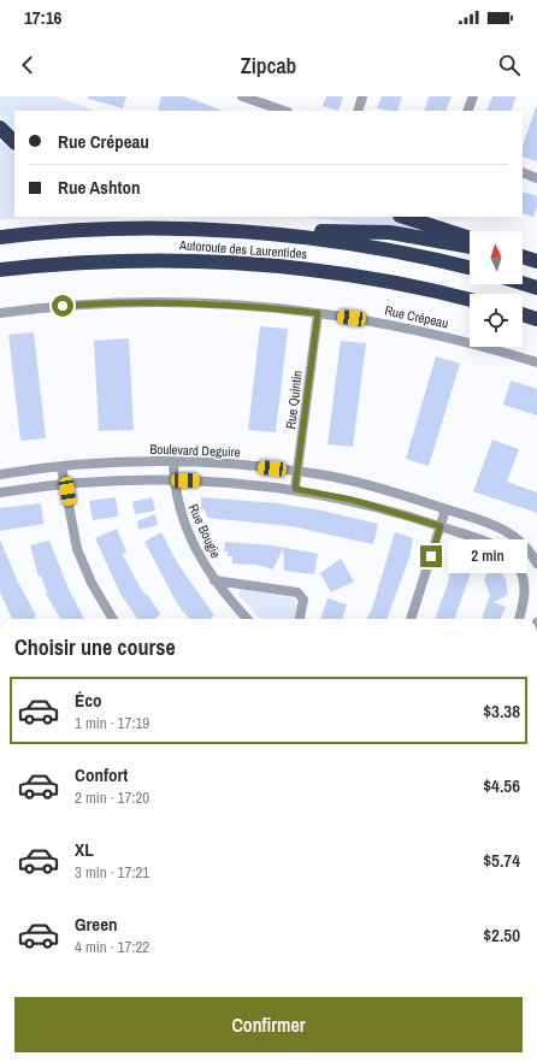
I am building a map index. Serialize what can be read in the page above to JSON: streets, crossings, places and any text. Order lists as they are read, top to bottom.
{
  "streets": {
    "highway": ["Autoroute des Laurentides"],
    "street": [
      "Rue Crépeau",
      "Rue Quintin",
      "Boulevard Deguire",
      "Rue Bougie"
    ]
  },
  "crossings": [
    ["Rue Crépeau", "Rue Quintin"],
    ["Rue Quintin", "Boulevard Deguire"],
    ["Boulevard Deguire", "Rue Bougie"]
  ],
  "north": "top",
  "page": {
    "status": "17:16",
    "header": "Zipcab",
    "banner": ["Rue Crépeau", "Rue Ashton"],
    "bubble": "2 min",
    "heading": "Choisir une course",
    "list": [
      {
        "name": "Éco",
        "note": "1 min · 17:19",
        "value": "$3.38"
      },
      {
        "name": "Confort",
        "note": "2 min · 17:20",
        "value": "$4.56"
      },
      {
        "name": "XL",
        "note": "3 min · 17:21",
        "value": "$5.74"
      },
      {
        "name": "Green",
        "note": "4 min · 17:22",
        "value": "$2.50"
      }
    ],
    "buttons": "Confirmer"
  }
}
